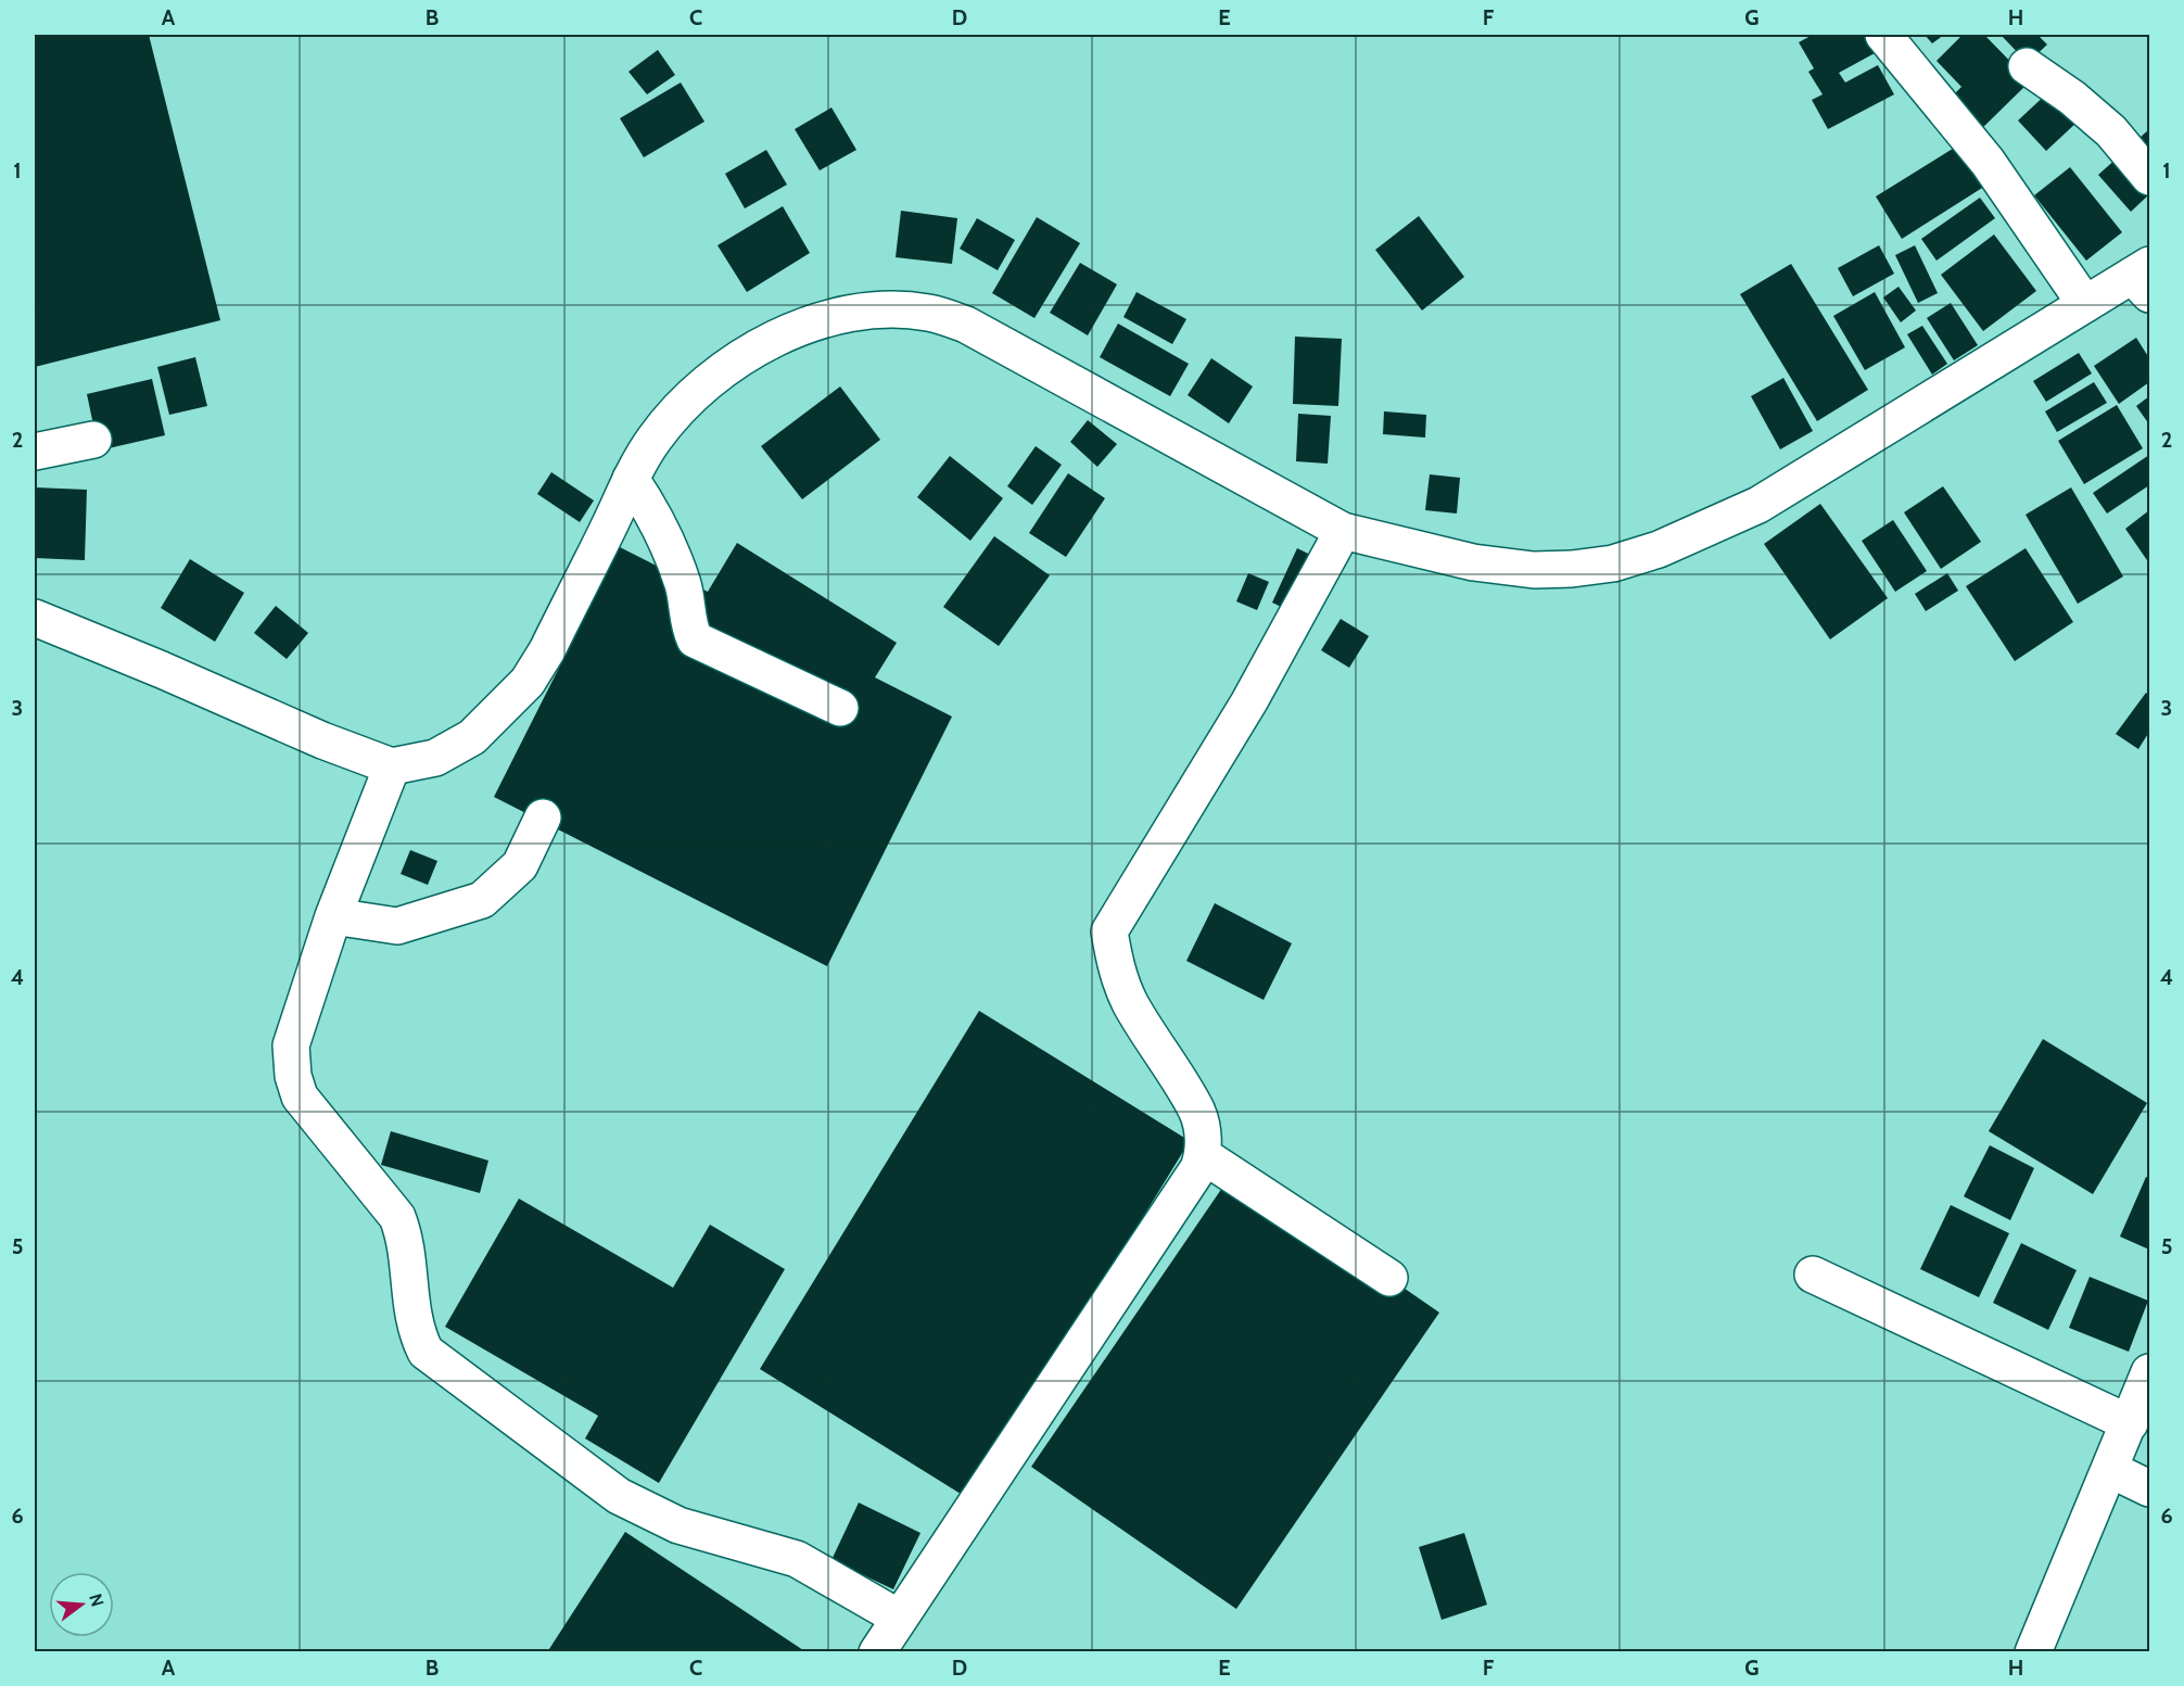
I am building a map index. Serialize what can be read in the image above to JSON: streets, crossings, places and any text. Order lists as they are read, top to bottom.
{
  "north": "right",
  "grid": {
    "columns": [
      "A",
      "B",
      "C",
      "D",
      "E",
      "F",
      "G",
      "H"
    ],
    "rows": [
      "1",
      "2",
      "3",
      "4",
      "5",
      "6"
    ]
  }
}
